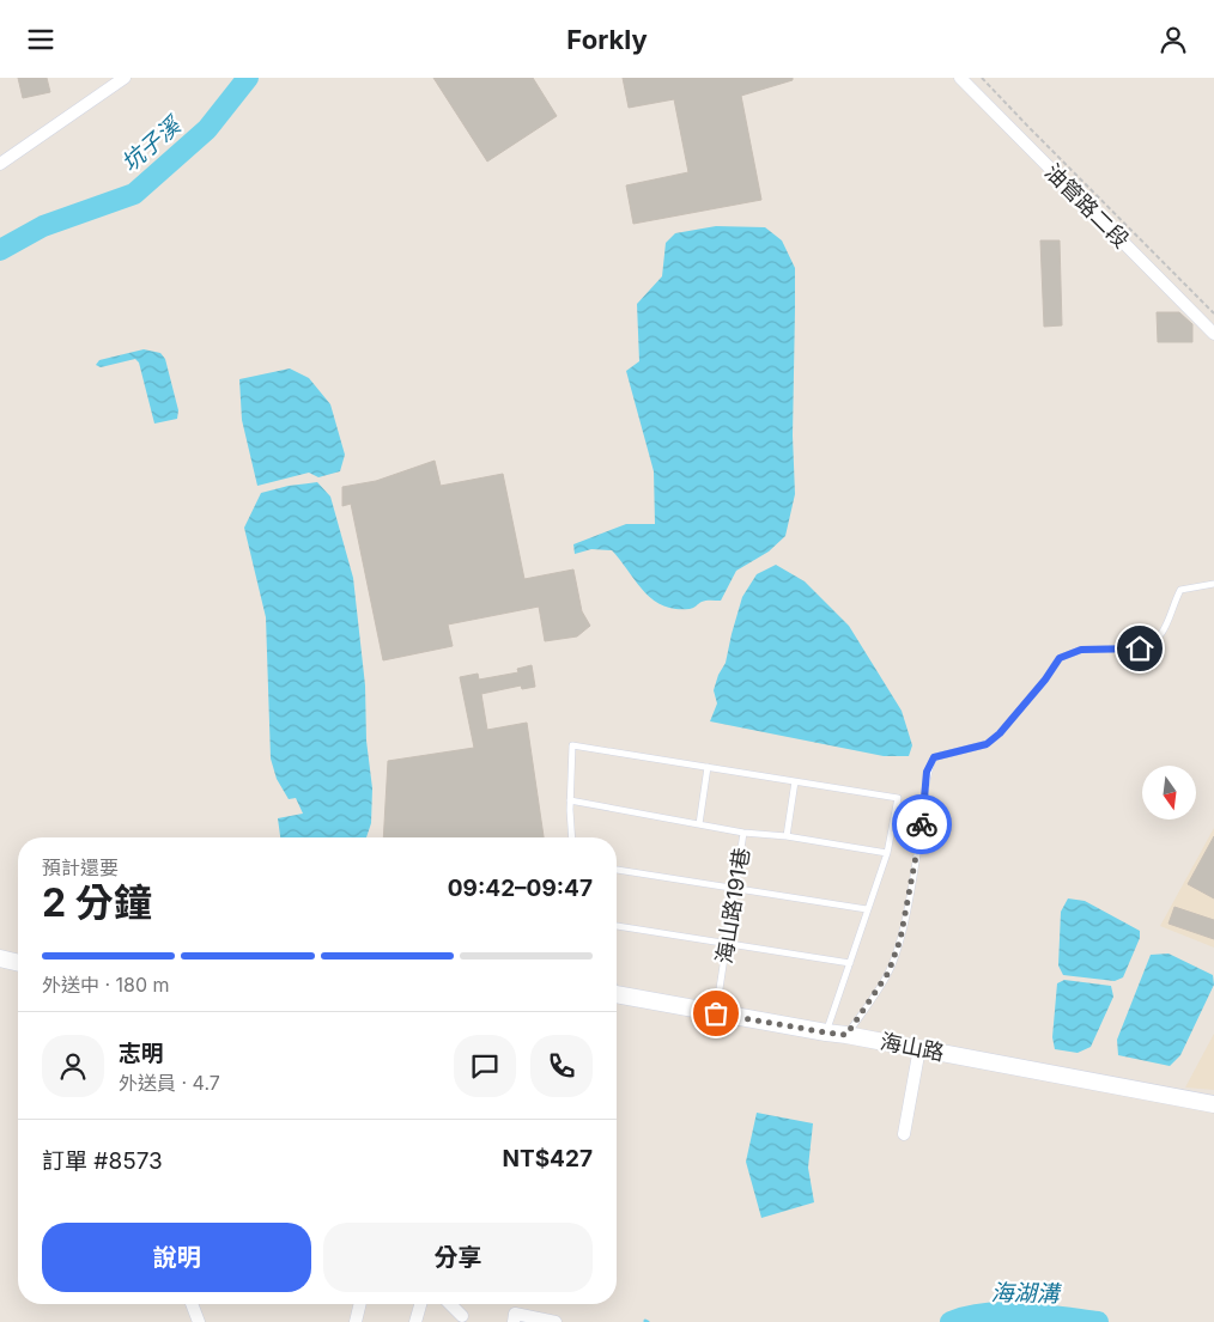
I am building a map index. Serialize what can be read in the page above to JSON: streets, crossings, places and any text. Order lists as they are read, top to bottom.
{
  "streets": {
    "main road": ["海山路"],
    "street": ["油管路二段"],
    "lane": ["海山路191巷"]
  },
  "crossings": [
    ["海山路191巷", "海山路"]
  ],
  "water": ["坑子溪", "海湖溝"],
  "north": "bottom",
  "page": {
    "header": "Forkly",
    "heading": ["2 分鐘", "預計還要", "09:42–09:47"],
    "panel": [
      "志明",
      "外送員 · 4.7",
      "訂單 #8573",
      "NT$427"
    ],
    "bar": "外送中 · 180 m",
    "buttons": ["說明", "分享"]
  }
}
